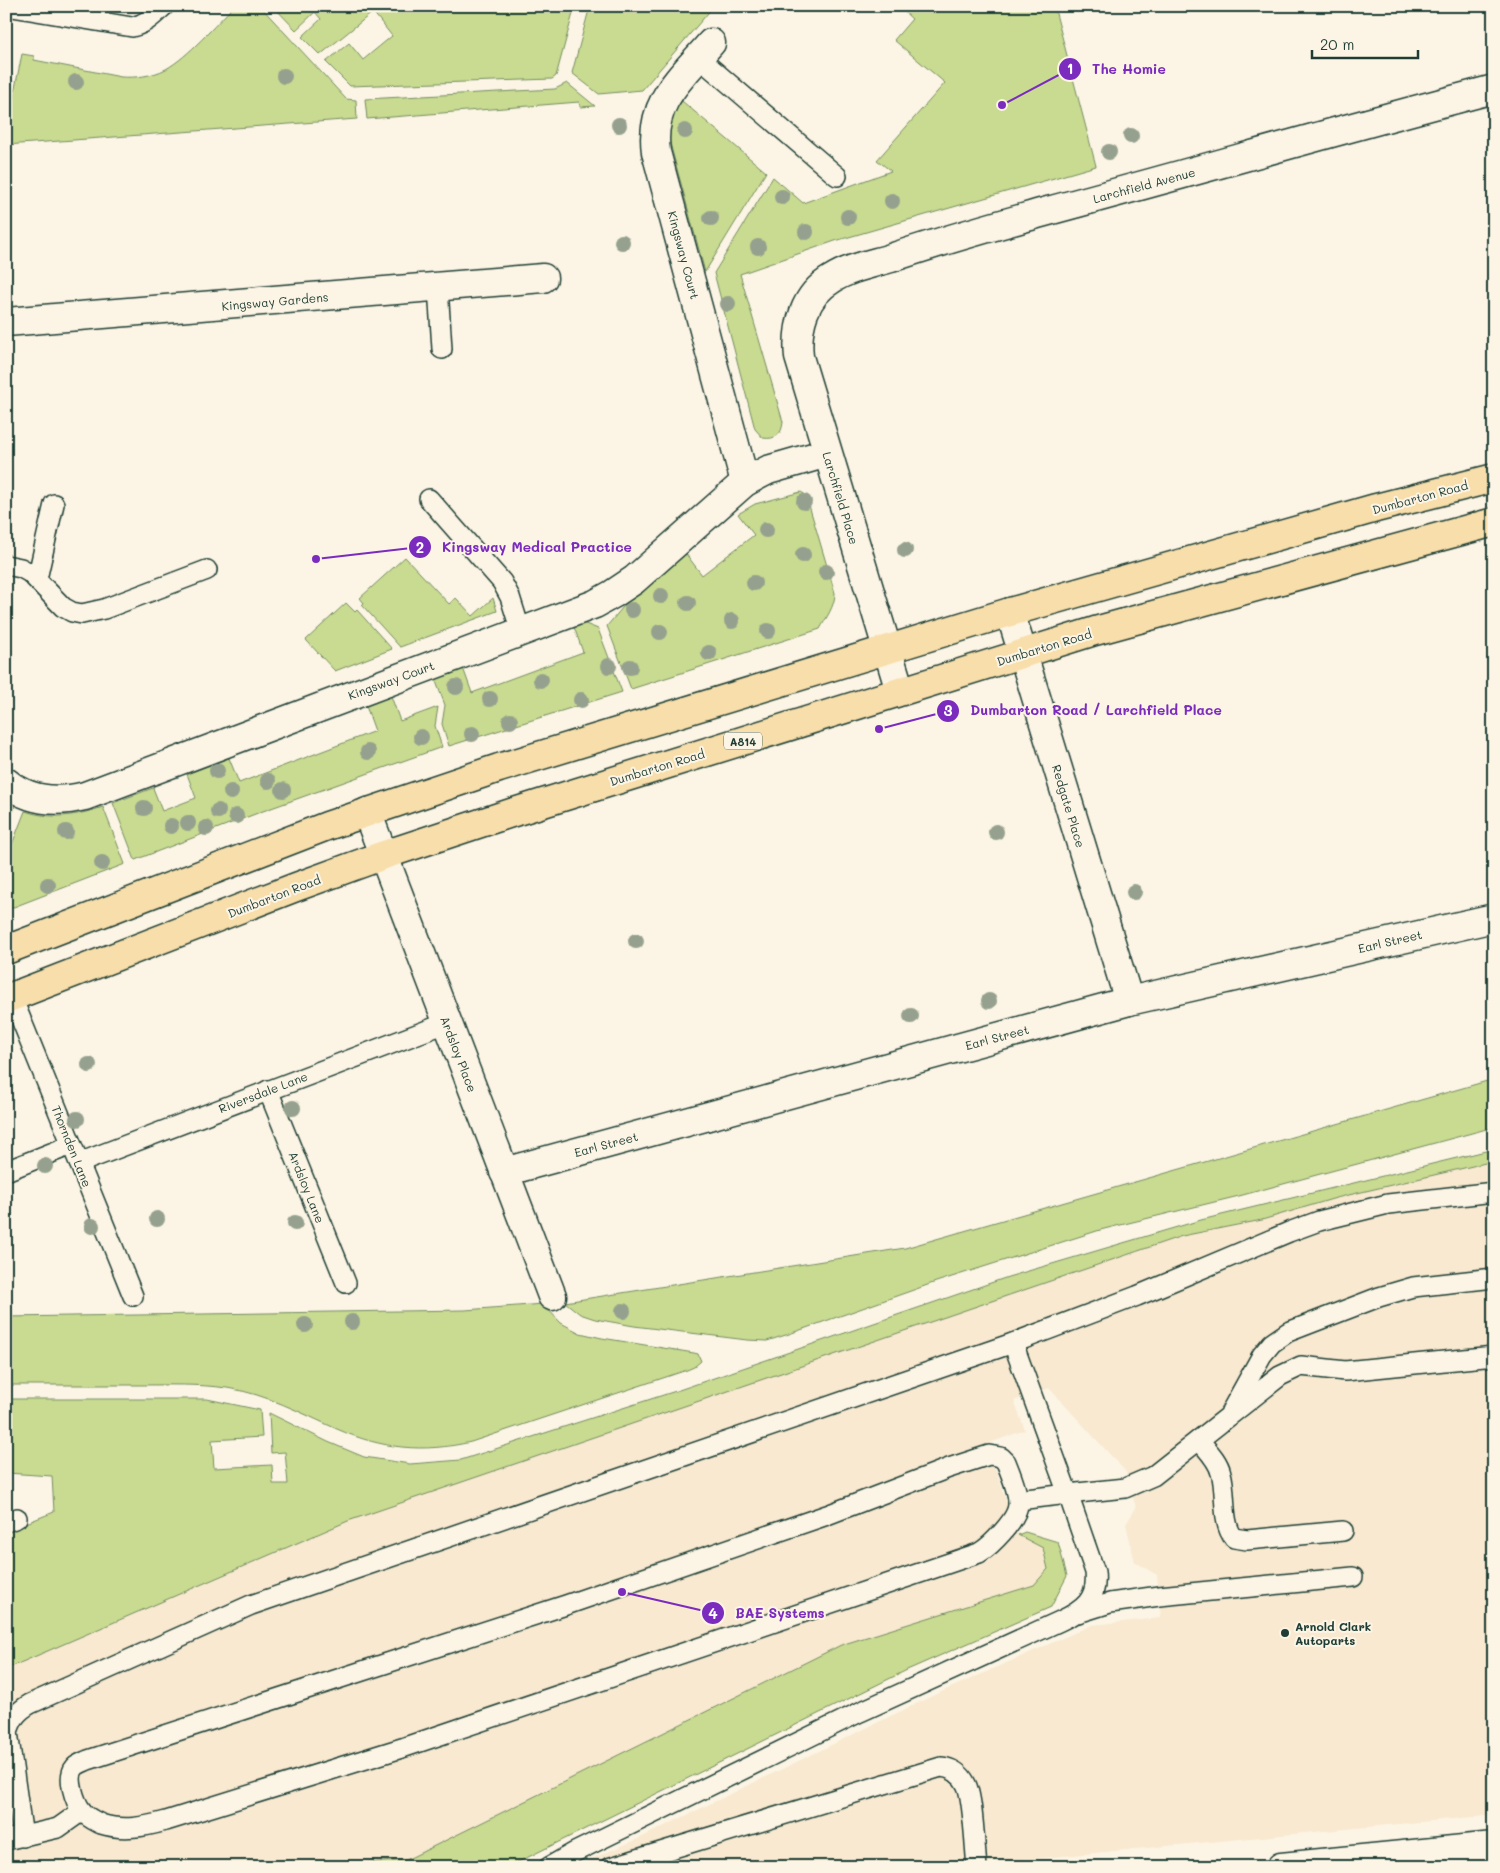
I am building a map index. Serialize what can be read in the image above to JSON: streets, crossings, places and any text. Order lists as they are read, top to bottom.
{
  "streets": {
    "main road": ["Dumbarton Road", "A814"],
    "street": [
      "Larchfield Avenue",
      "Kingsway Court",
      "Kingsway Gardens",
      "Larchfield Place",
      "Redgate Place",
      "Earl Street",
      "Ardsloy Place"
    ],
    "lane": ["Riversdale Lane", "Thornden Lane", "Ardsloy Lane"]
  },
  "crossings": [
    ["Larchfield Avenue", "Larchfield Place"],
    ["Kingsway Court", "Larchfield Place"],
    ["Dumbarton Road", "Larchfield Place"],
    ["Dumbarton Road", "Redgate Place"],
    ["Dumbarton Road", "Ardsloy Place"],
    ["Dumbarton Road", "Thornden Lane"],
    ["Redgate Place", "Earl Street"],
    ["Earl Street", "Ardsloy Place"],
    ["Ardsloy Place", "Riversdale Lane"],
    ["Riversdale Lane", "Thornden Lane"],
    ["Riversdale Lane", "Ardsloy Lane"]
  ],
  "places": [
    "The Homie",
    "Kingsway Medical Practice",
    "Dumbarton Road / Larchfield Place",
    "BAE Systems",
    "Arnold Clark Autoparts"
  ],
  "scale_bar": "20 m"
}
